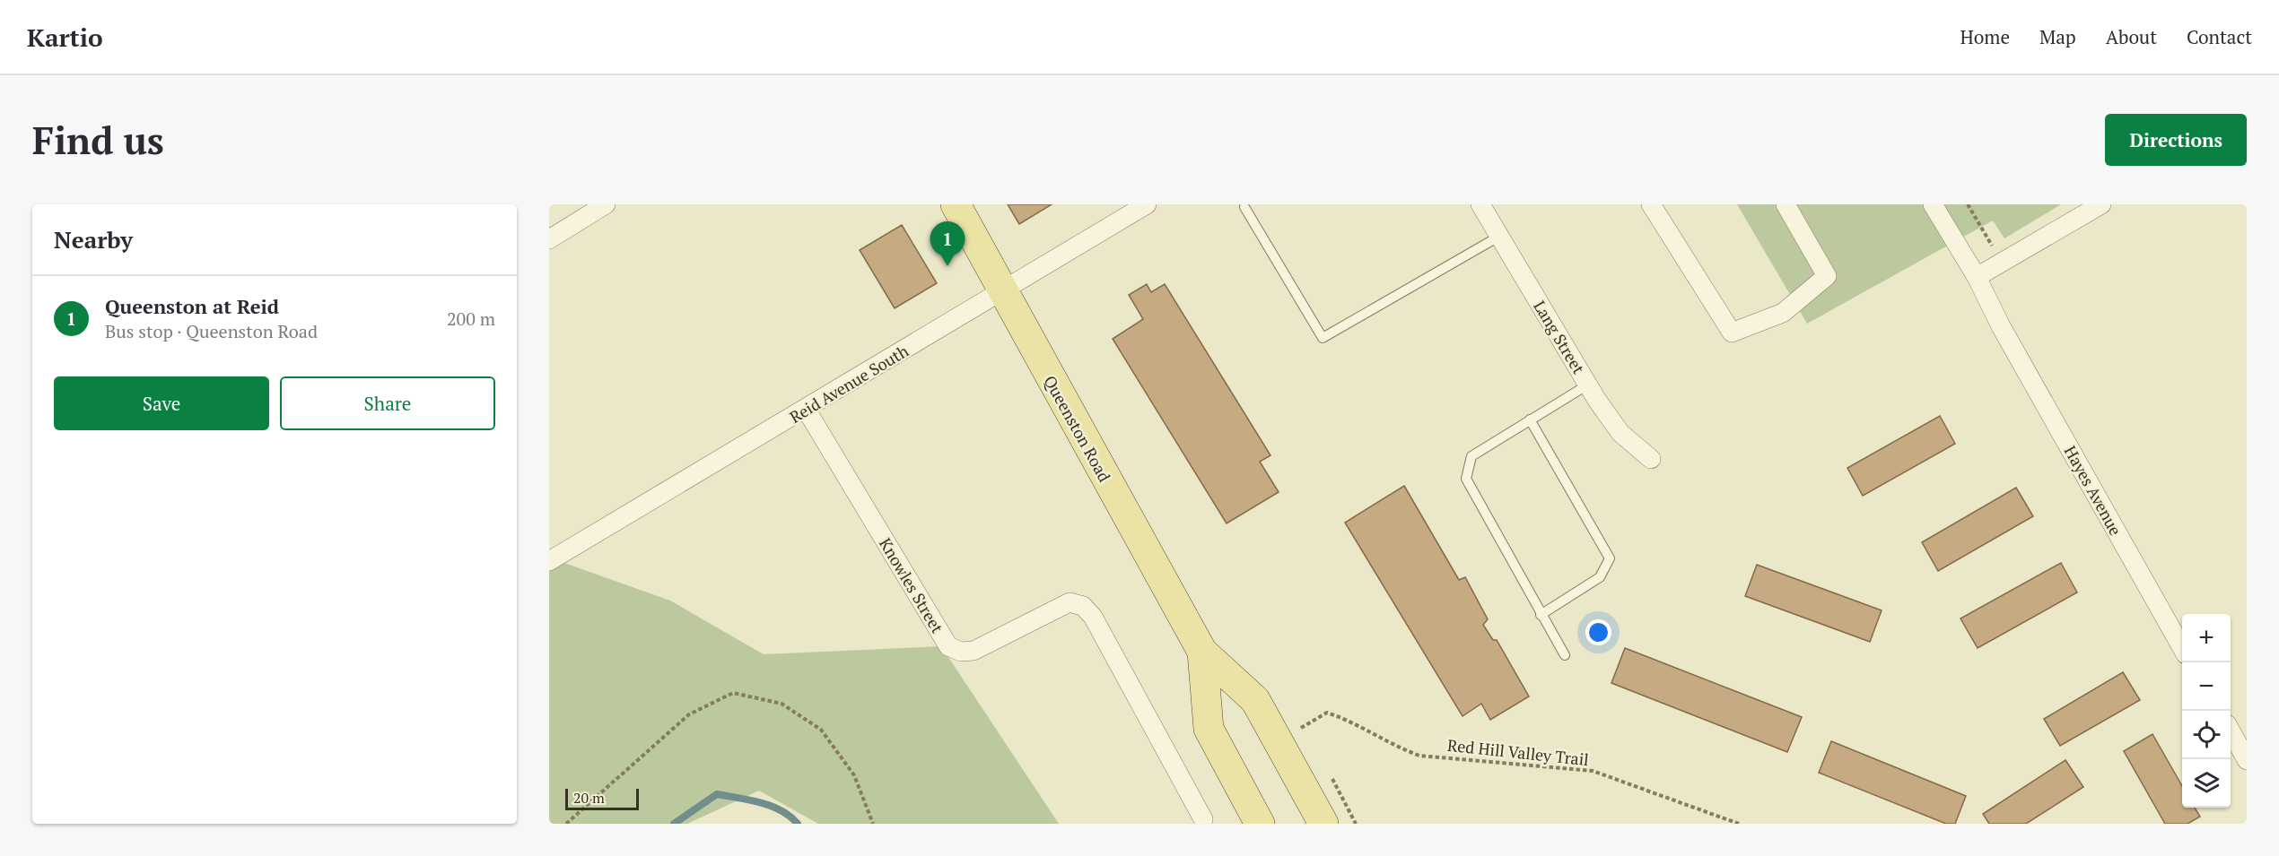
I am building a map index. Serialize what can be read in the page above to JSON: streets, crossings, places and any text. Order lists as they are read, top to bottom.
{
  "streets": {
    "main road": ["Queenston Road"],
    "street": [
      "Lang Street",
      "Reid Avenue South",
      "Hayes Avenue",
      "Knowles Street"
    ],
    "path": ["Red Hill Valley Trail"]
  },
  "crossings": [
    ["Reid Avenue South", "Queenston Road"],
    ["Reid Avenue South", "Knowles Street"]
  ],
  "scale_bar": "20 m",
  "page": {
    "header": "Kartio",
    "nav": [
      "Home",
      "Map",
      "About",
      "Contact"
    ],
    "buttons": [
      "Directions",
      ["Save", "Share"]
    ],
    "title": "Find us",
    "heading": "Nearby",
    "pins": "1",
    "list": [
      {
        "mark": "1",
        "name": "Queenston at Reid",
        "note": "Bus stop · Queenston Road",
        "value": "200 m"
      }
    ],
    "map_buttons": ["+", "−"],
    "scale": "20 m"
  }
}
